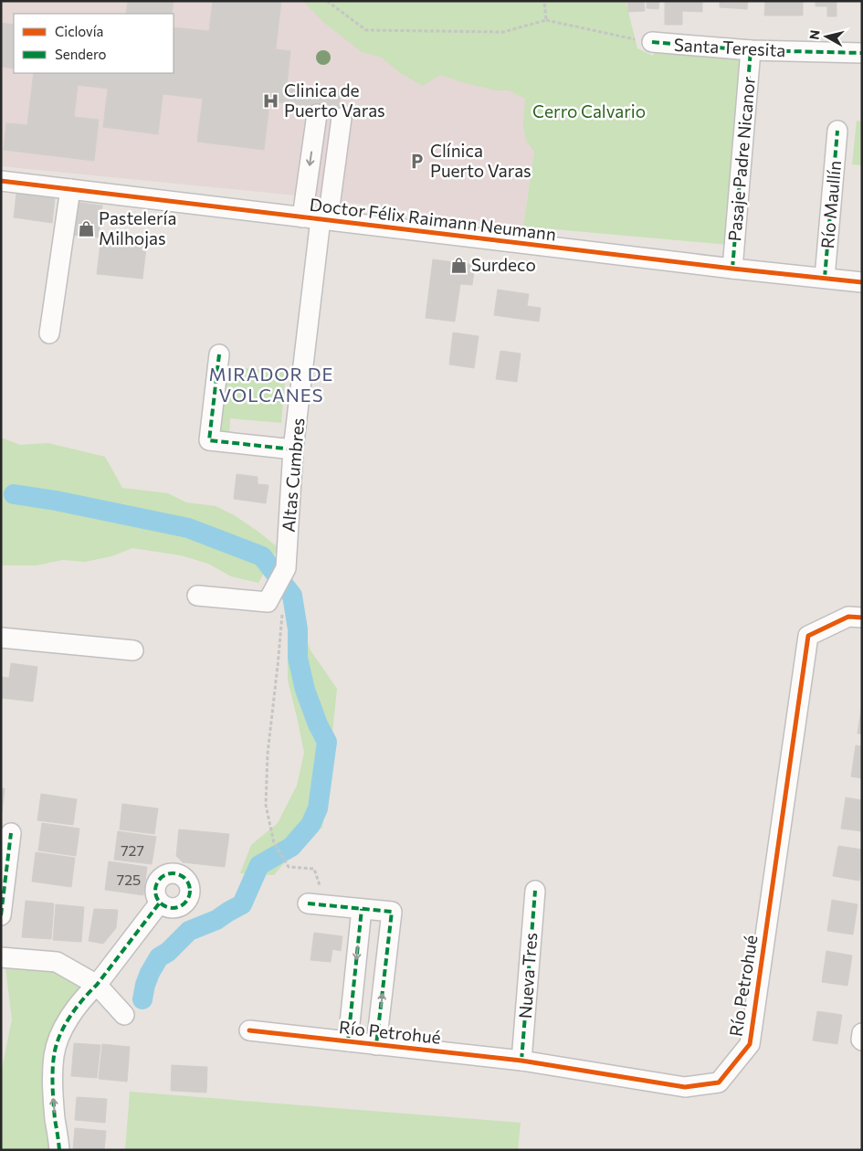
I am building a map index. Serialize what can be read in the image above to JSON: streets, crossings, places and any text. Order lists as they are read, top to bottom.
{
  "streets": {
    "street": [
      "Santa Teresita",
      "Pasaje Padre Nicanor",
      "Río Maullín",
      "Doctor Félix Raimann Neumann",
      "Altas Cumbres",
      "Nueva Tres",
      "Río Petrohué"
    ]
  },
  "crossings": [
    ["Santa Teresita", "Pasaje Padre Nicanor"],
    ["Pasaje Padre Nicanor", "Doctor Félix Raimann Neumann"],
    ["Río Maullín", "Doctor Félix Raimann Neumann"],
    ["Doctor Félix Raimann Neumann", "Altas Cumbres"],
    ["Nueva Tres", "Río Petrohué"]
  ],
  "districts": ["MIRADOR DE VOLCANES"],
  "parks": ["Cerro Calvario"],
  "places": {
    "hospital": ["Clinica de Puerto Varas"],
    "parking": ["Clínica Puerto Varas"],
    "shop": ["Pastelería Milhojas", "Surdeco"]
  },
  "house_numbers": ["727", "725"],
  "legend": ["Ciclovía", "Sendero"],
  "north": "left"
}
